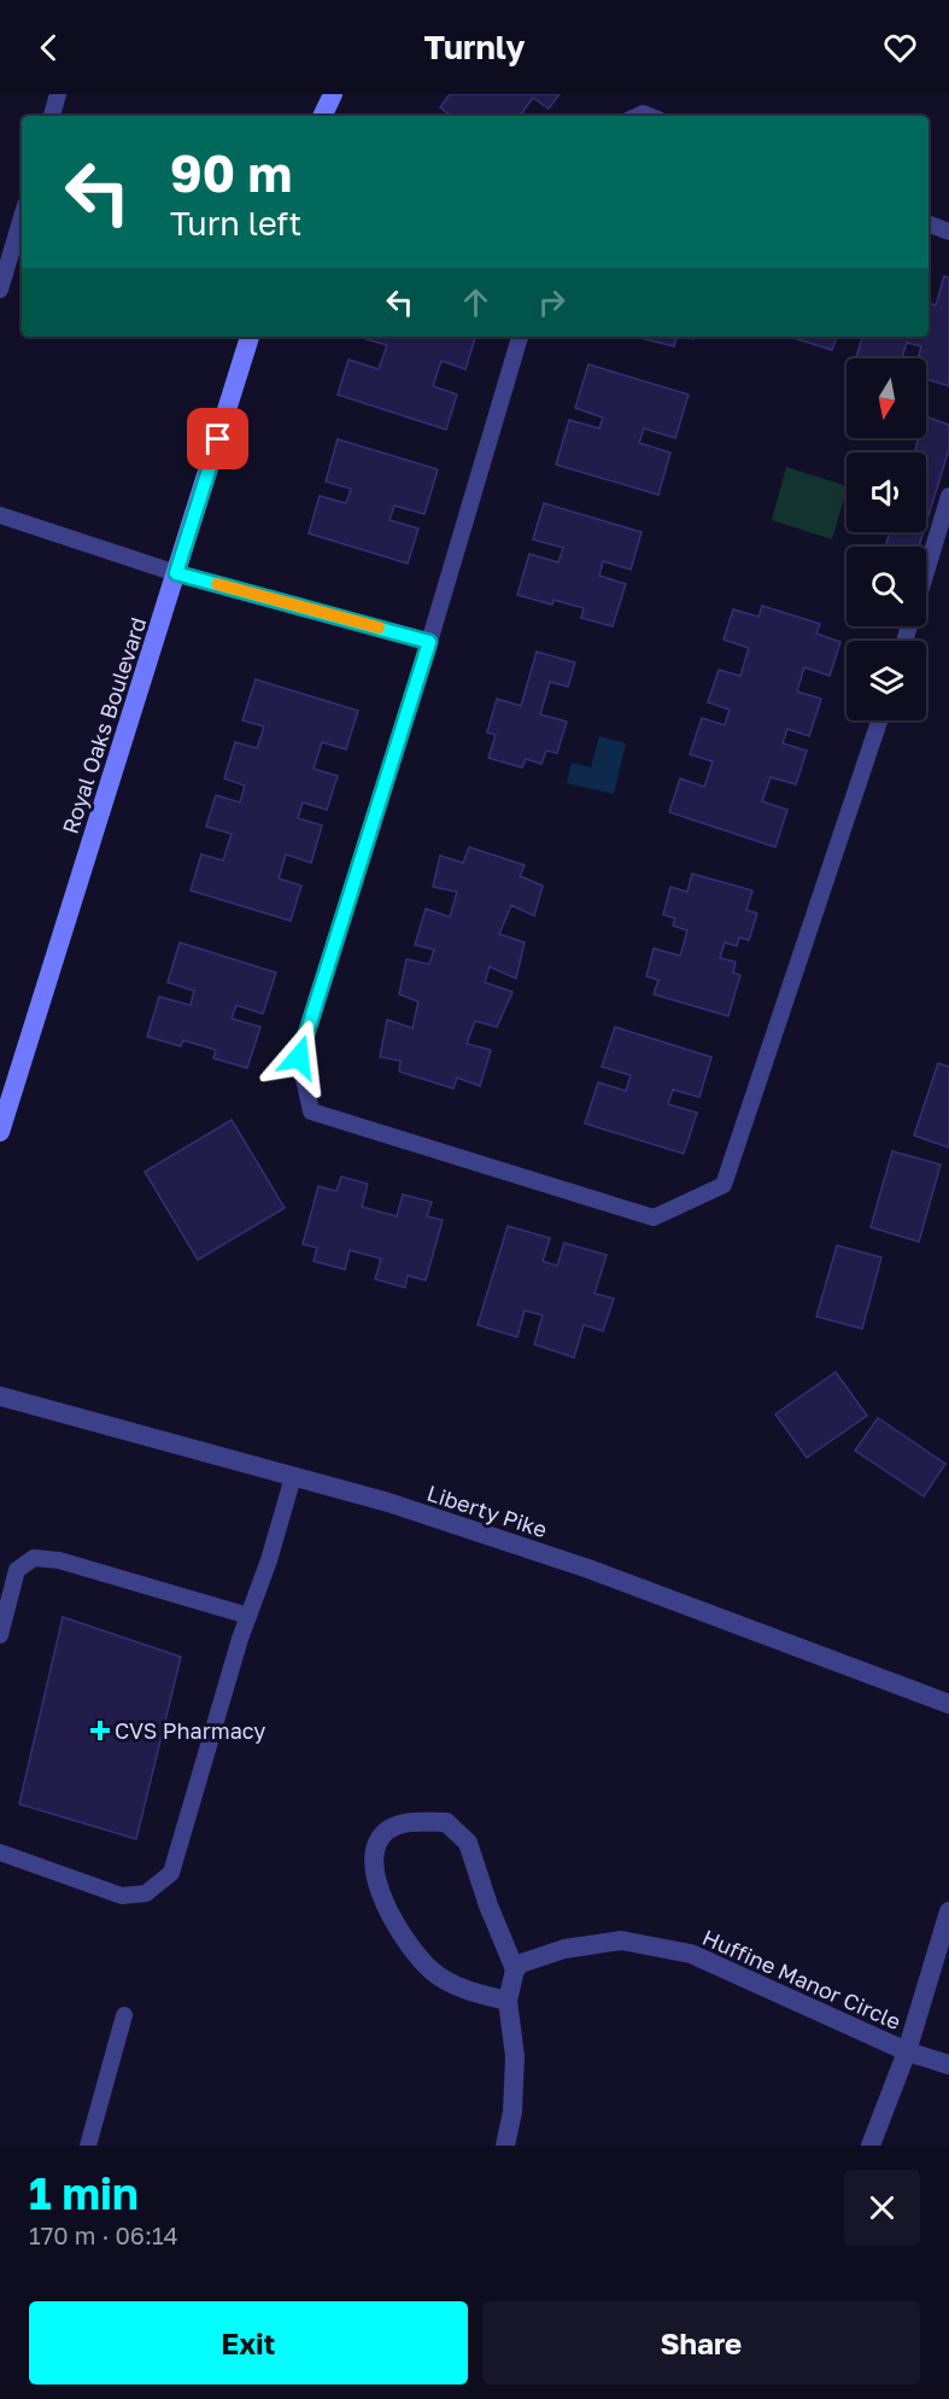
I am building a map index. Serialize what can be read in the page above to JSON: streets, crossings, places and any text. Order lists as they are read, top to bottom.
{
  "streets": {
    "main road": ["Royal Oaks Boulevard"],
    "street": ["Liberty Pike", "Huffine Manor Circle"]
  },
  "places": {
    "health": ["CVS Pharmacy"]
  },
  "north": "bottom",
  "page": {
    "header": "Turnly",
    "turn": ["90 m", "Turn left"],
    "heading": ["1 min", "170 m · 06:14"],
    "buttons": ["Exit", "Share"]
  }
}
